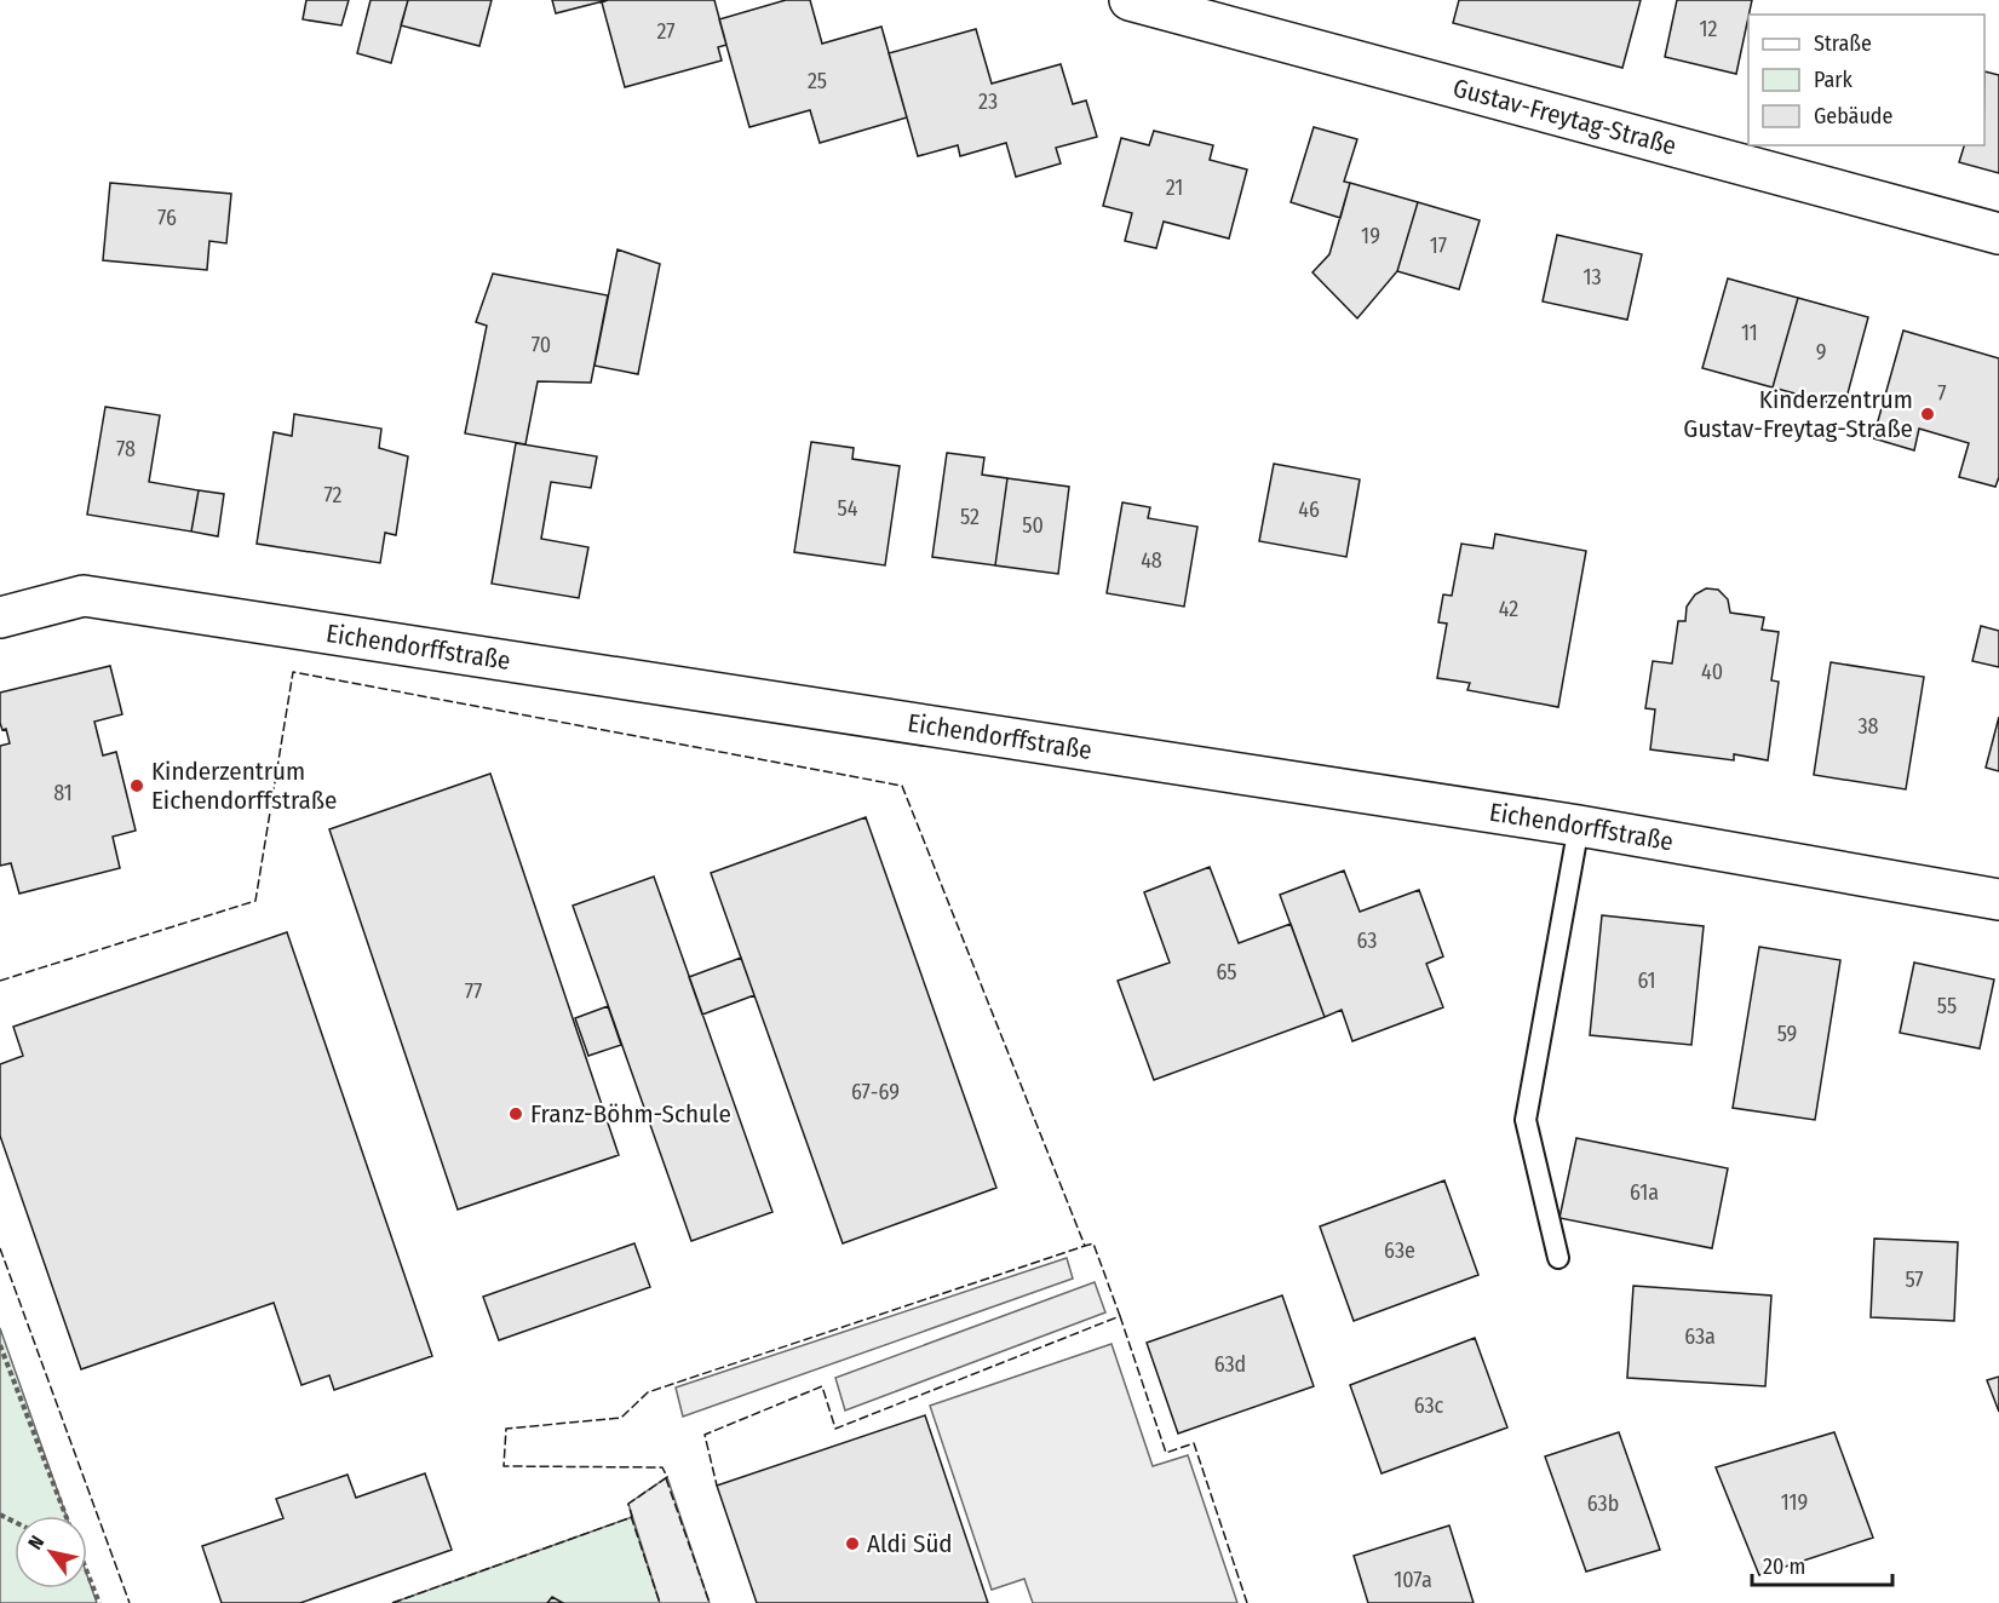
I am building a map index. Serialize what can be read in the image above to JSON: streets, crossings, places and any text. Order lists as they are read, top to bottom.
{
  "streets": {
    "street": ["Gustav-Freytag-Straße", "Eichendorffstraße"]
  },
  "places": [
    "Kinderzentrum Gustav-Freytag-Straße",
    "Kinderzentrum Eichendorffstraße",
    "Franz-Böhm-Schule",
    "Aldi Süd"
  ],
  "house_numbers": [
    "12",
    "27",
    "25",
    "23",
    "21",
    "76",
    "19",
    "17",
    "13",
    "11",
    "70",
    "9",
    "7",
    "78",
    "72",
    "54",
    "46",
    "52",
    "50",
    "48",
    "42",
    "40",
    "38",
    "81",
    "63",
    "65",
    "61",
    "77",
    "55",
    "59",
    "67-69",
    "61a",
    "63e",
    "57",
    "63a",
    "63d",
    "63c",
    "119",
    "63b",
    "107a"
  ],
  "legend": ["Straße", "Park", "Gebäude"],
  "scale_bar": "20 m",
  "north": "top left"
}
